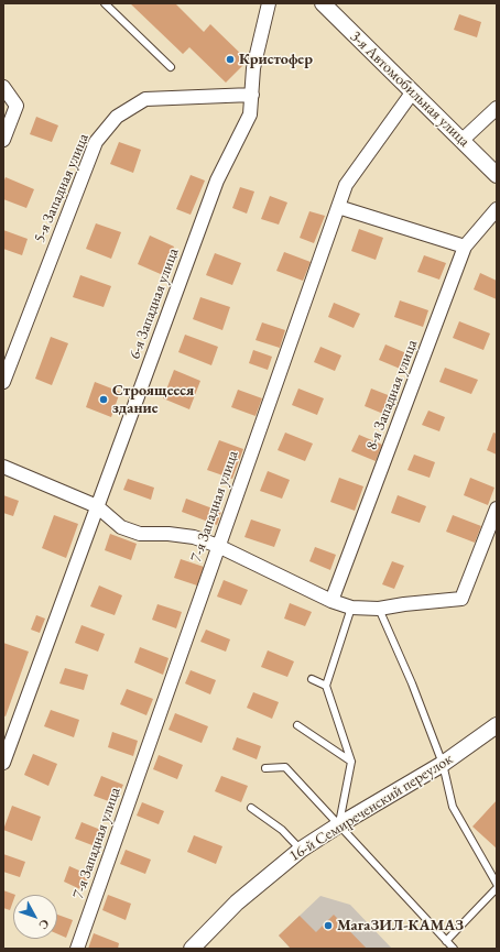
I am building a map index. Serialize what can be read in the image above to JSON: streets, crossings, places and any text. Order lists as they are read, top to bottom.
{
  "streets": {
    "street": [
      "3-я Автомобильная улица",
      "5-я Западная улица",
      "6-я Западная улица",
      "8-я Западная улица",
      "7-я Западная улица",
      "16-й Семиреченский переулок"
    ]
  },
  "crossings": [
    ["3-я Автомобильная улица", "7-я Западная улица"],
    ["5-я Западная улица", "6-я Западная улица"]
  ],
  "places": ["Кристофер", "Строящееся здание", "МагаЗИЛ-КАМАЗ"],
  "north": "bottom right"
}
